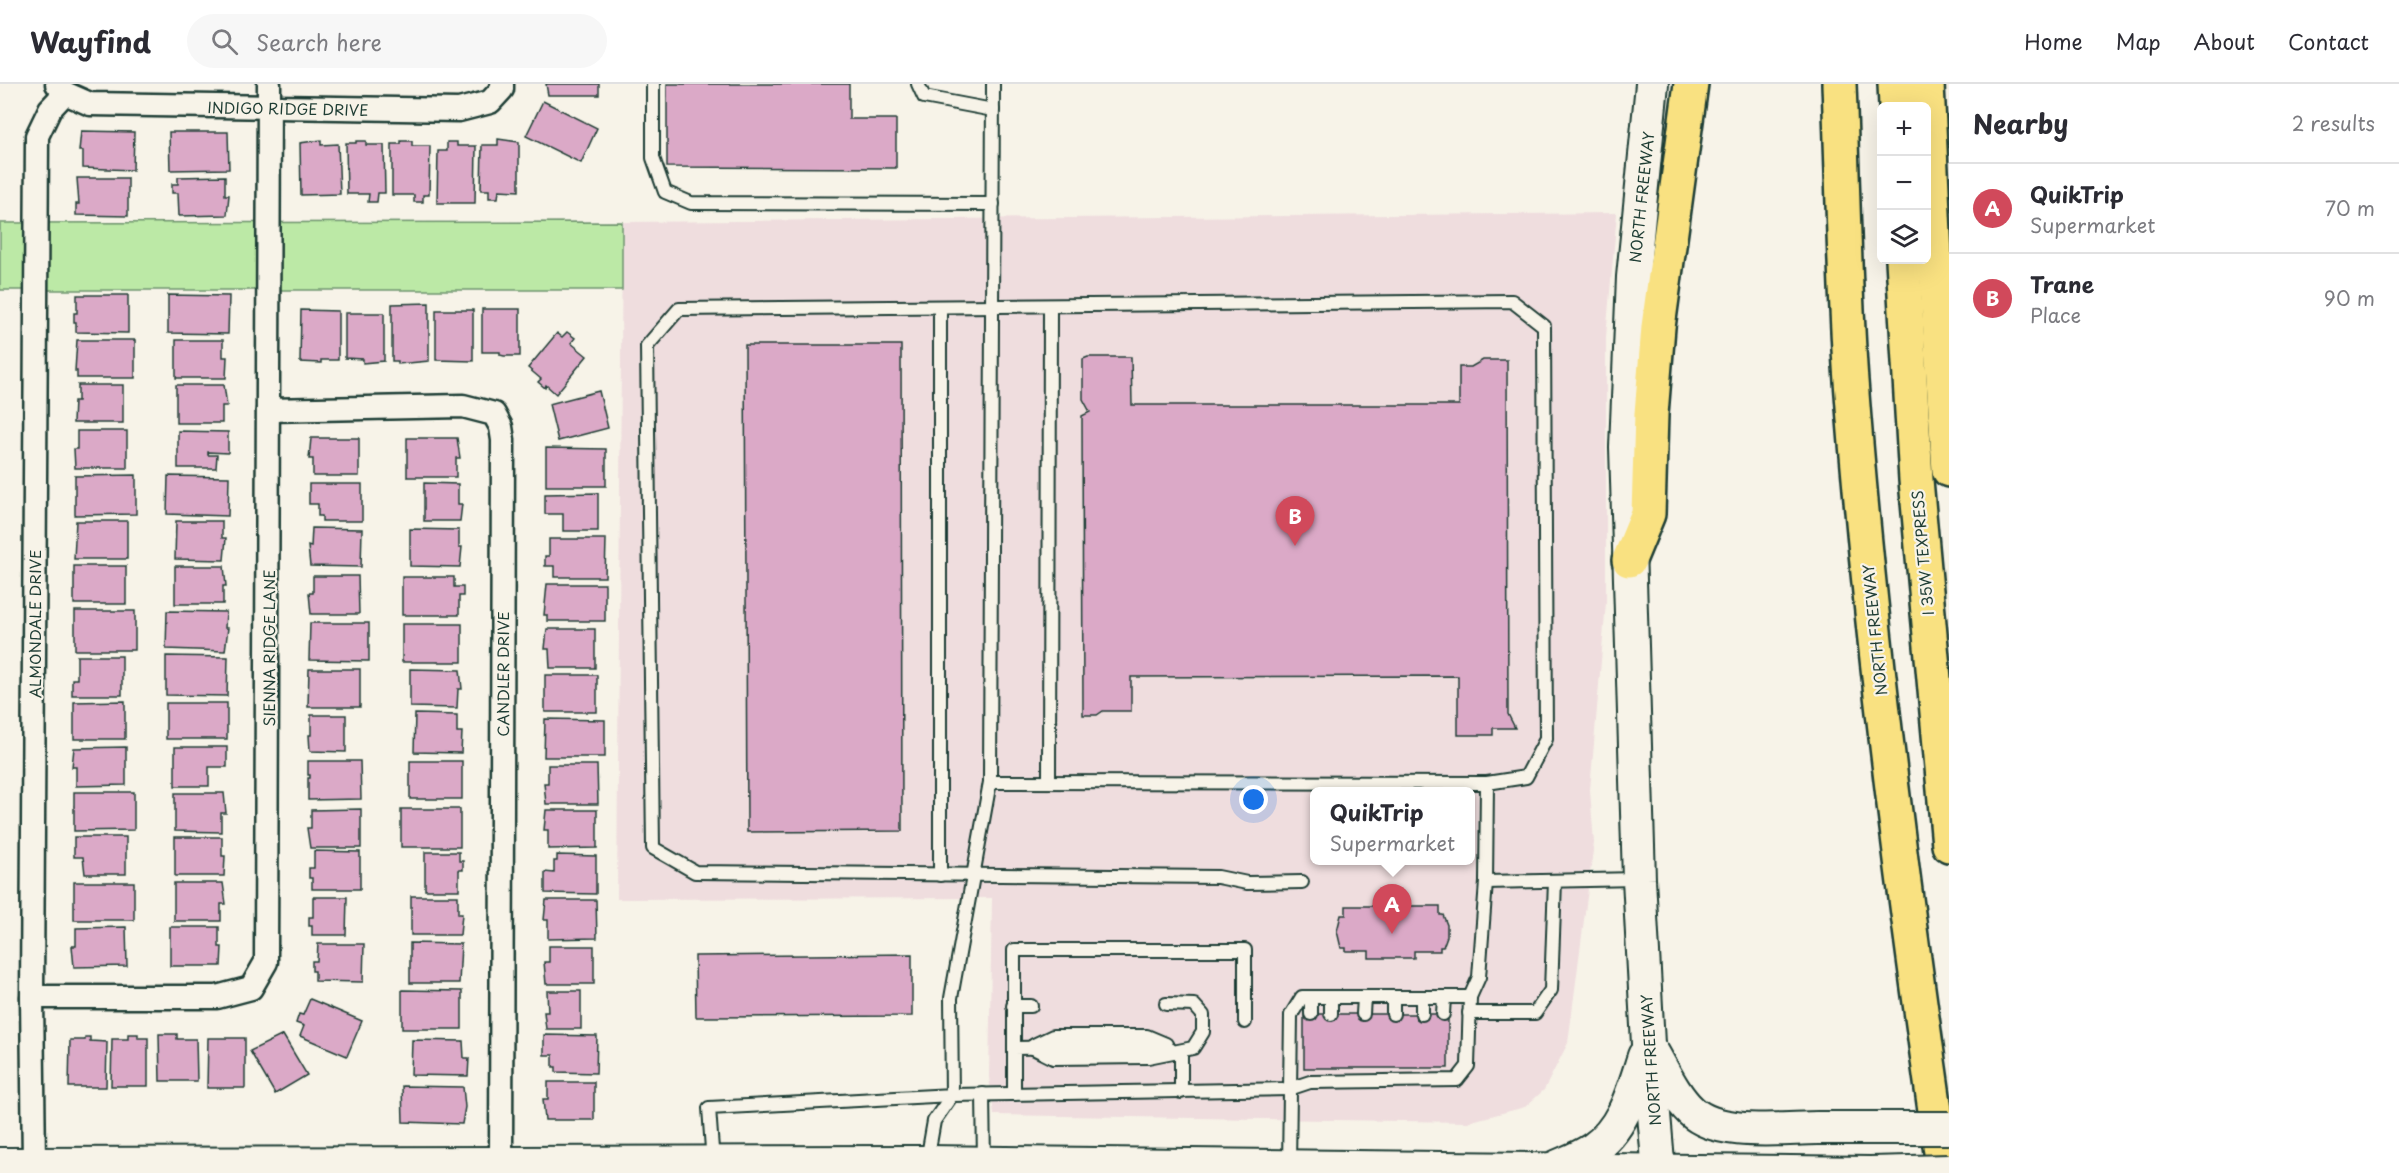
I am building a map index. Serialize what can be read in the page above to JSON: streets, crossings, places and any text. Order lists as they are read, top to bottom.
{
  "streets": {
    "highway": ["NORTH FREEWAY", "I 35W TEXPRESS"],
    "street": [
      "INDIGO RIDGE DRIVE",
      "ALMONDALE DRIVE",
      "SIENNA RIDGE LANE",
      "CANDLER DRIVE"
    ]
  },
  "crossings": [
    ["INDIGO RIDGE DRIVE", "ALMONDALE DRIVE"],
    ["INDIGO RIDGE DRIVE", "SIENNA RIDGE LANE"],
    ["ALMONDALE DRIVE", "SIENNA RIDGE LANE"],
    ["SIENNA RIDGE LANE", "CANDLER DRIVE"]
  ],
  "page": {
    "header": "Wayfind",
    "search": "Search here",
    "nav": [
      "Home",
      "Map",
      "About",
      "Contact"
    ],
    "heading": ["Nearby", "2 results"],
    "map_buttons": ["+", "−"],
    "list": [
      {
        "mark": "A",
        "name": "QuikTrip",
        "note": "Supermarket",
        "value": "70 m"
      },
      {
        "mark": "B",
        "name": "Trane",
        "note": "Place",
        "value": "90 m"
      }
    ],
    "pins": ["B", "A"],
    "popup": ["QuikTrip", "Supermarket"]
  }
}
